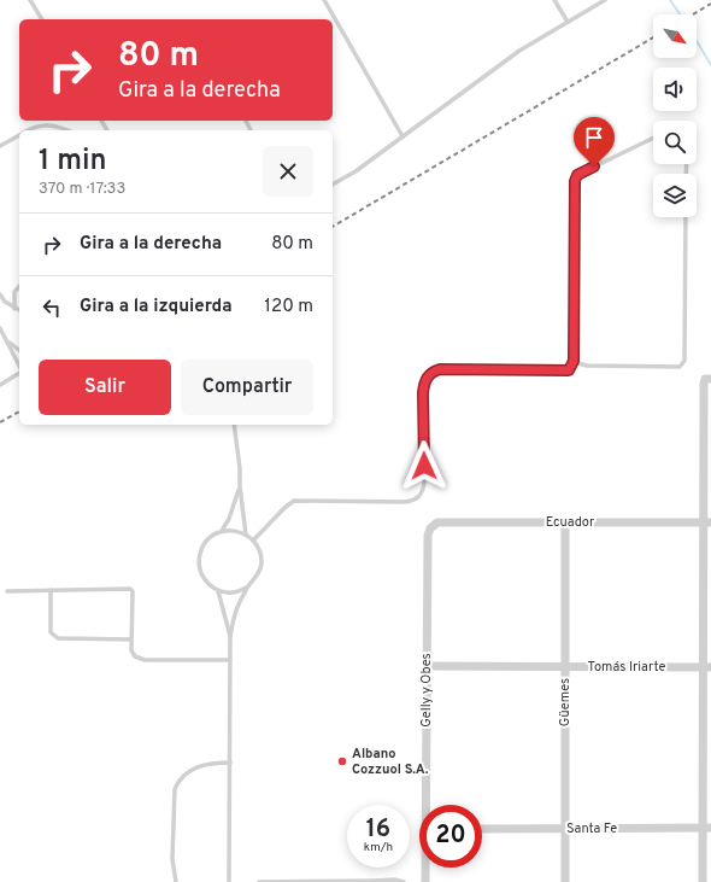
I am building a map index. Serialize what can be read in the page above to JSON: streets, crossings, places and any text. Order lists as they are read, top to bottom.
{
  "streets": {
    "street": [
      "Ecuador",
      "Tomás Iriarte",
      "Gelly y Obes",
      "Güemes",
      "Santa Fe"
    ]
  },
  "crossings": [
    ["Ecuador", "Gelly y Obes"],
    ["Ecuador", "Güemes"],
    ["Tomás Iriarte", "Gelly y Obes"],
    ["Tomás Iriarte", "Güemes"],
    ["Güemes", "Santa Fe"]
  ],
  "places": ["Albano Cozzuol S.A."],
  "north": "bottom right",
  "page": {
    "turn": ["80 m", "Gira a la derecha"],
    "heading": ["1 min", "370 m · 17:33"],
    "list": [
      {
        "name": "Gira a la derecha",
        "value": "80 m"
      },
      {
        "name": "Gira a la izquierda",
        "value": "120 m"
      }
    ],
    "buttons": ["Salir", "Compartir"],
    "speed": "16 km/h",
    "limit": "20"
  }
}
